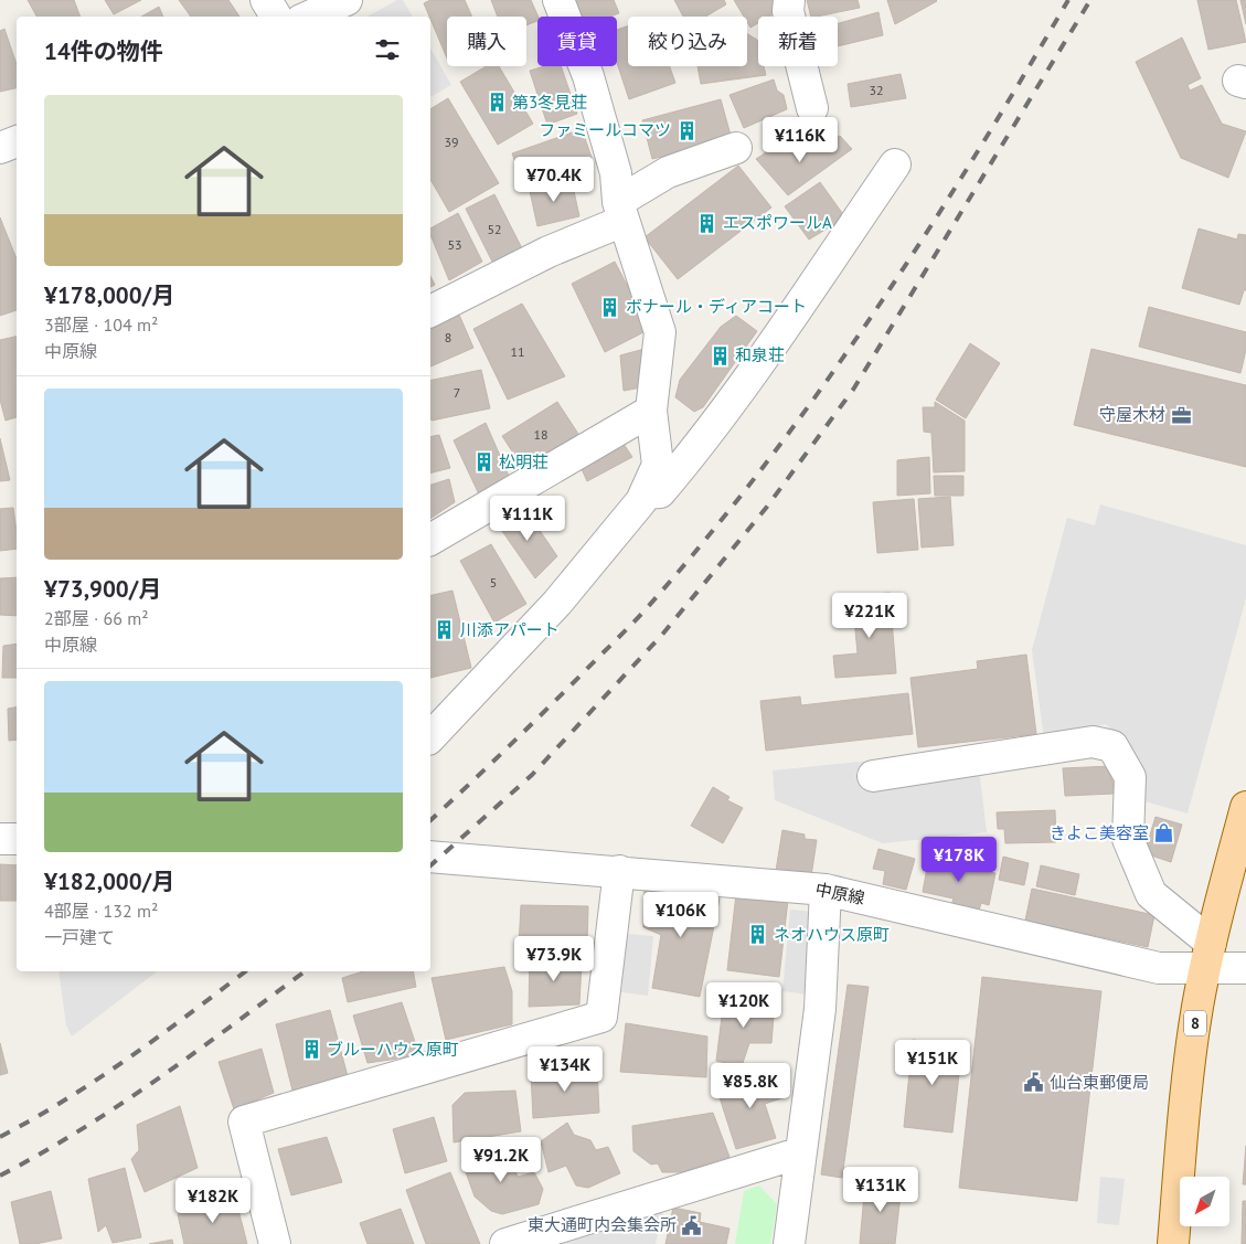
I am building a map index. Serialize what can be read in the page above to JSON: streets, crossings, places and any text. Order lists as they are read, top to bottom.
{
  "streets": {
    "main road": ["8"],
    "street": ["中原線"]
  },
  "crossings": [
    ["中原線", "8"]
  ],
  "places": {
    "building": [
      "第3冬見荘",
      "ファミールコマツ",
      "エスポワールA",
      "ボナール・ディアコート",
      "和泉荘",
      "松明荘",
      "川添アパート",
      "ネオハウス原町",
      "ブルーハウス原町"
    ],
    "office": ["守屋木材"],
    "shop": ["きよこ美容室"],
    "public building": ["仙台東郵便局", "東大通町内会集会所"]
  },
  "house_numbers": [
    "32",
    "39",
    "52",
    "53",
    "8",
    "11",
    "7",
    "18",
    "5"
  ],
  "north": "bottom left",
  "page": {
    "chip": [
      "購入",
      "賃貸",
      "絞り込み",
      "新着"
    ],
    "heading": "14件の物件",
    "list": [
      {
        "name": "¥178,000/月",
        "note": "3部屋 · 104 m² · 中原線"
      },
      {
        "name": "¥73,900/月",
        "note": "2部屋 · 66 m² · 中原線"
      },
      {
        "name": "¥182,000/月",
        "note": "4部屋 · 132 m² · 一戸建て"
      }
    ],
    "price": [
      "¥116K",
      "¥70.4K",
      "¥111K",
      "¥221K",
      "¥178K",
      "¥106K",
      "¥73.9K",
      "¥120K",
      "¥151K",
      "¥134K",
      "¥85.8K",
      "¥91.2K",
      "¥131K",
      "¥182K"
    ]
  }
}
